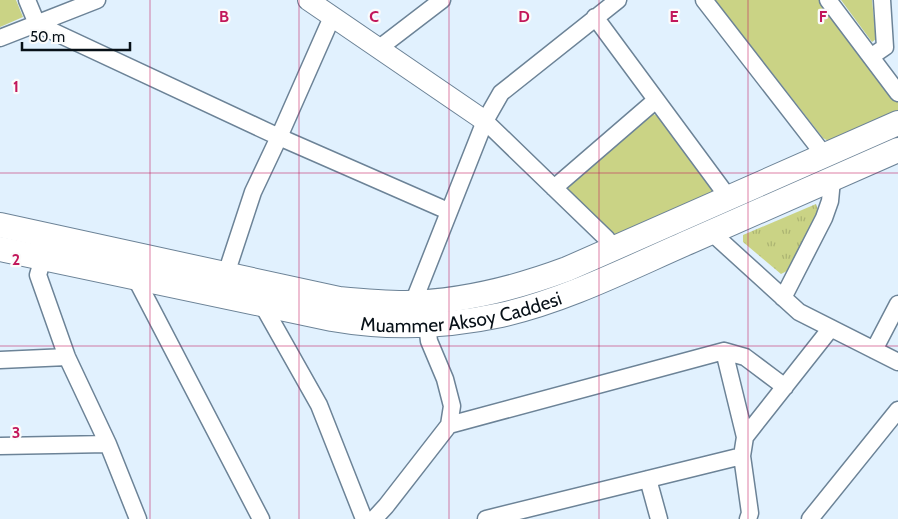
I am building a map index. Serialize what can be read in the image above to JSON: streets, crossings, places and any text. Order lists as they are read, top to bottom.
{
  "streets": {
    "main road": ["Muammer Aksoy Caddesi"]
  },
  "scale_bar": "50 m",
  "grid": {
    "columns": [
      "B",
      "C",
      "D",
      "E",
      "F"
    ],
    "rows": ["1", "2", "3"]
  }
}
